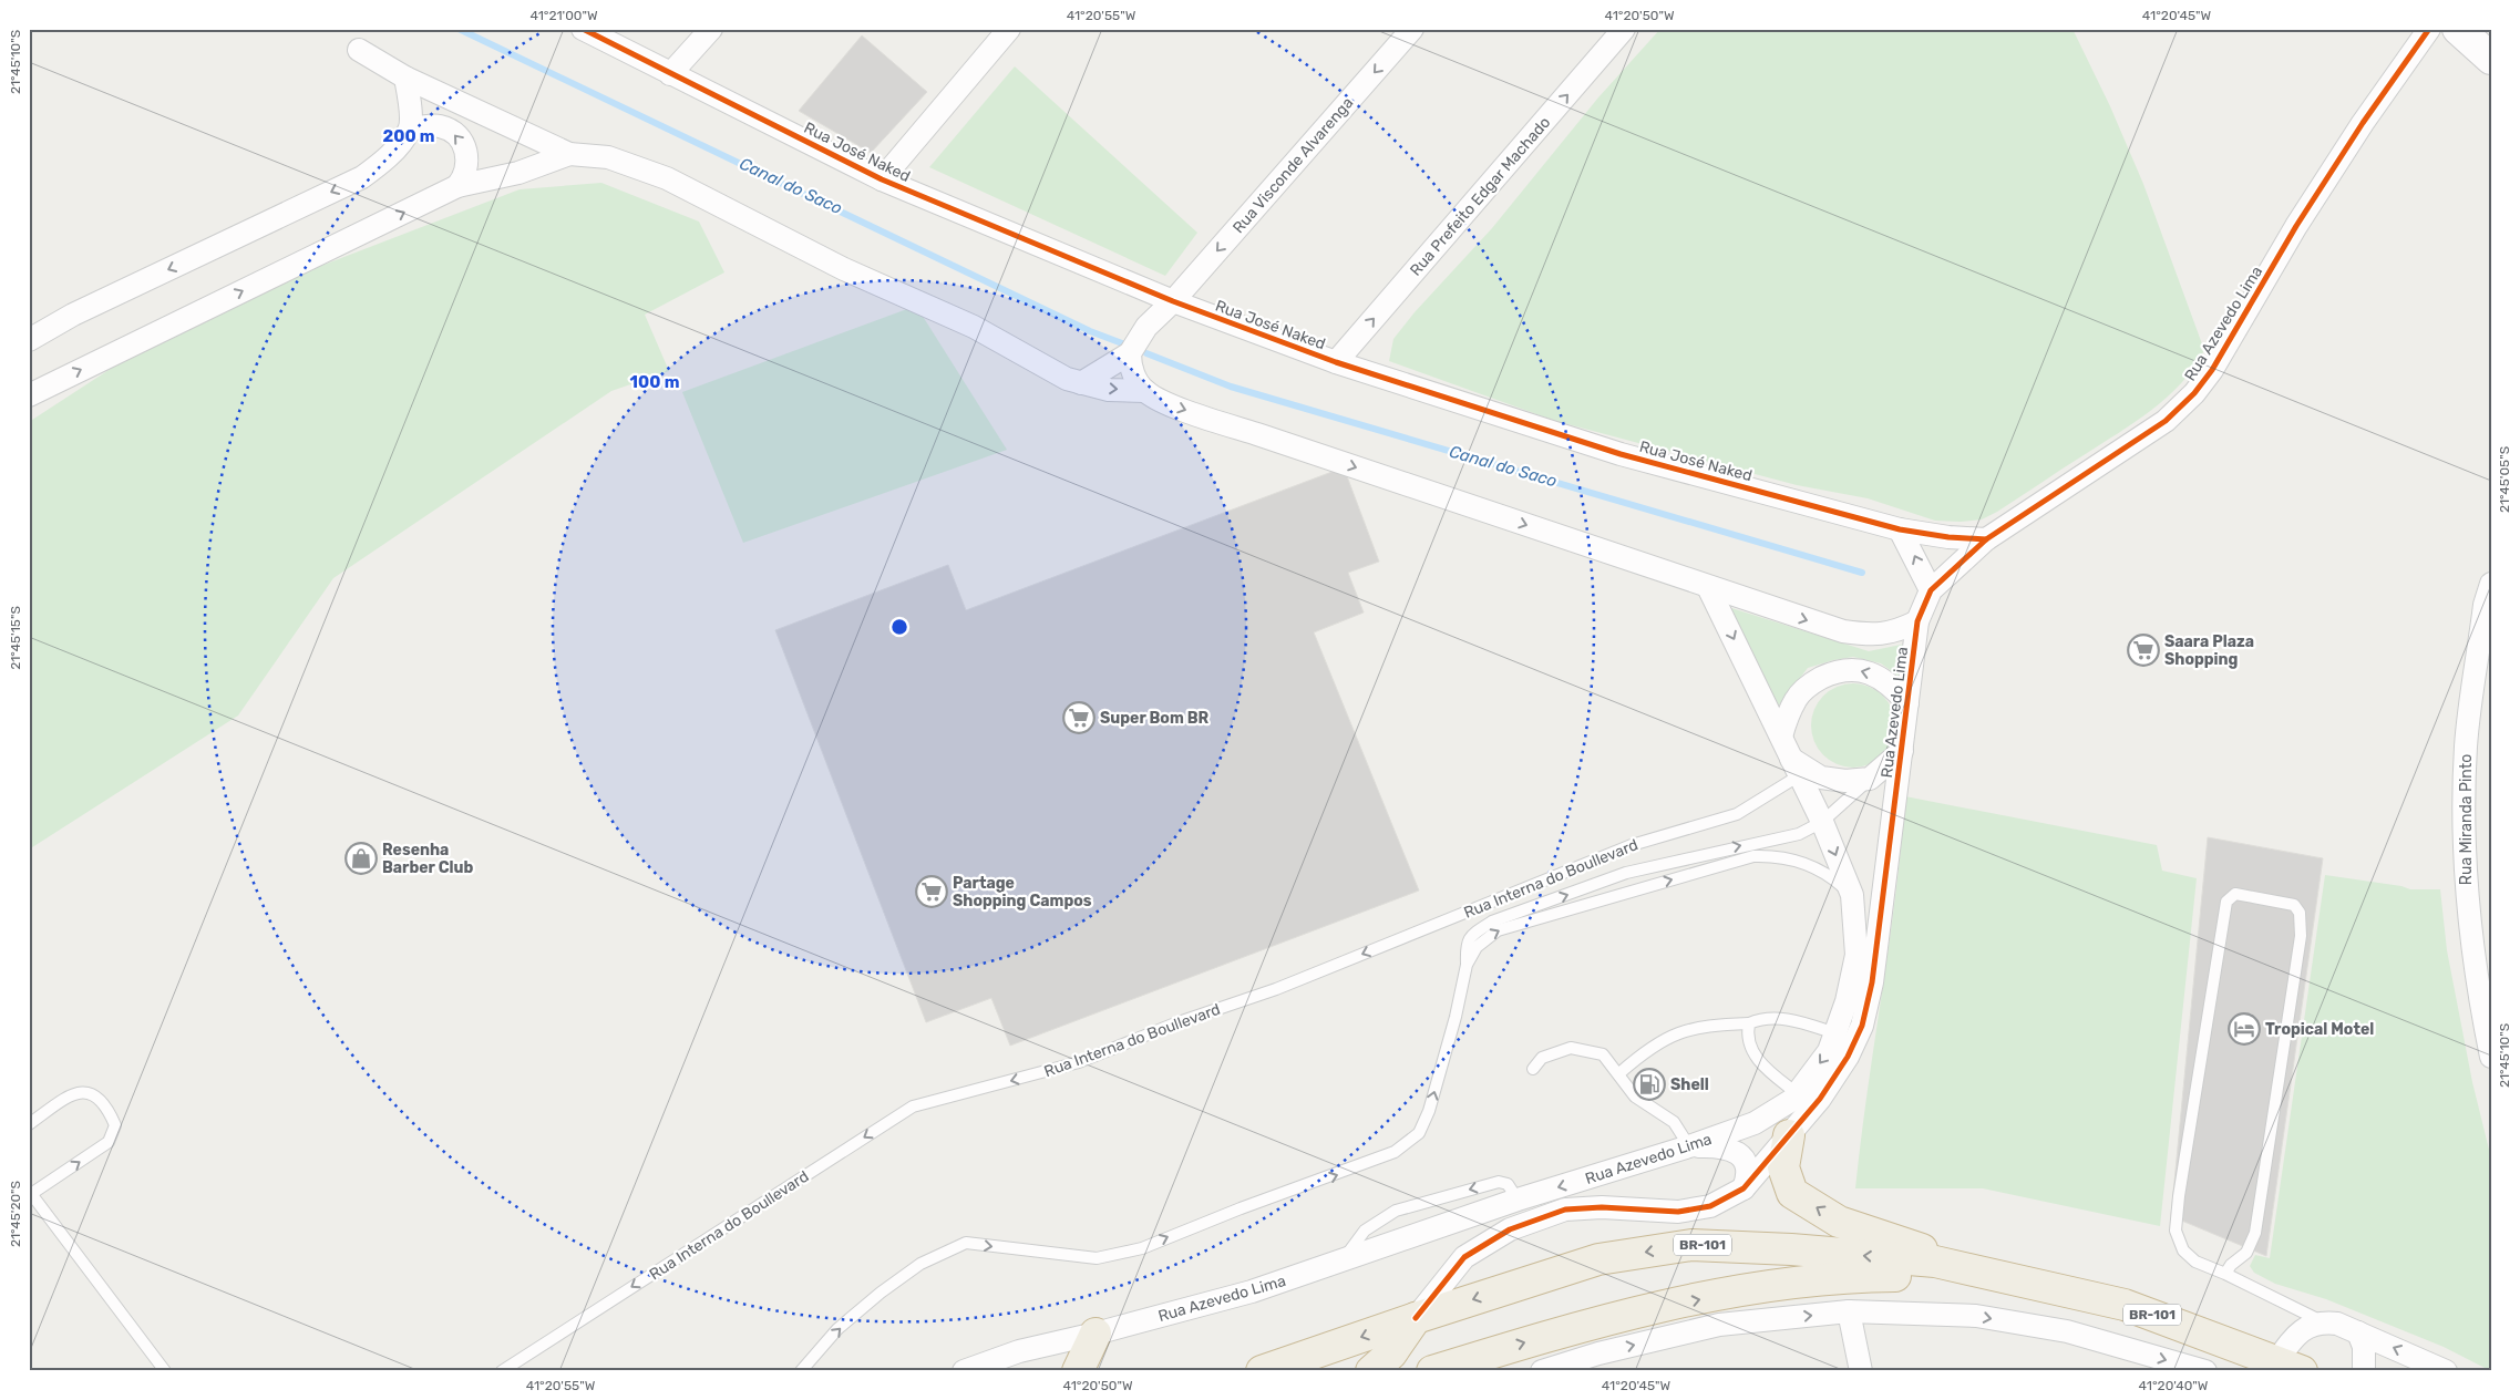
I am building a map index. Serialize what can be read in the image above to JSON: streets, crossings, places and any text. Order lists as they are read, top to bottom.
{
  "streets": {
    "highway": ["BR-101"],
    "street": [
      "Rua José Naked",
      "Rua Visconde Alvarenga",
      "Rua Prefeito Edgar Machado",
      "Rua Azevedo Lima",
      "Rua Miranda Pinto"
    ],
    "lane": ["Rua Interna do Boullevard"]
  },
  "crossings": [
    ["Rua José Naked", "Rua Visconde Alvarenga"],
    ["Rua José Naked", "Rua Prefeito Edgar Machado"],
    ["Rua José Naked", "Rua Azevedo Lima"],
    ["Rua Azevedo Lima", "Rua Interna do Boullevard"],
    ["Rua Azevedo Lima", "BR-101"]
  ],
  "one_way": ["Rua Visconde Alvarenga", "Rua Prefeito Edgar Machado"],
  "water": ["Canal do Saco"],
  "places": {
    "supermarket": ["Saara Plaza Shopping", "Super Bom BR", "Partage Shopping Campos"],
    "shop": ["Resenha Barber Club"],
    "hotel": ["Tropical Motel"],
    "fuel station": ["Shell"]
  },
  "coordinates": [
    "41°21'00\"W",
    "41°20'55\"W",
    "41°20'50\"W",
    "41°20'45\"W",
    "21°45'10\"S",
    "21°45'05\"S",
    "21°45'15\"S",
    "21°45'20\"S",
    "41°20'40\"W"
  ],
  "rings": ["200 m", "100 m"]
}
